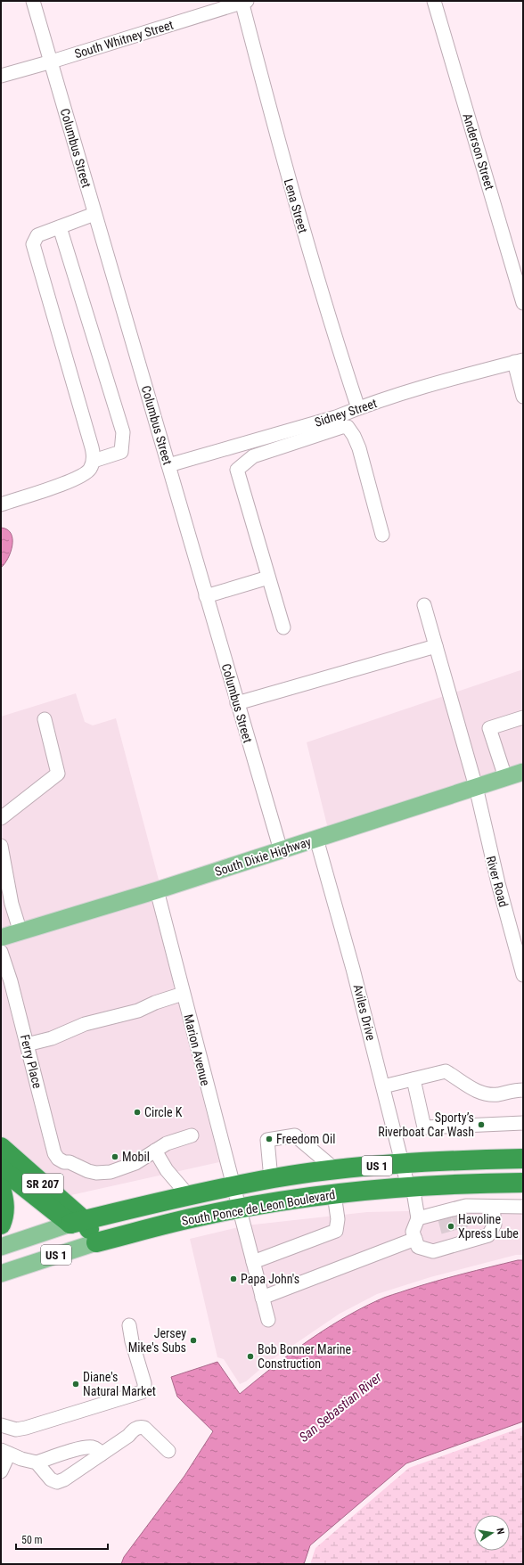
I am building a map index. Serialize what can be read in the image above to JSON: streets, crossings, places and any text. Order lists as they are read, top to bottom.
{
  "streets": {
    "highway": ["US 1", "SR 207", "South Ponce de Leon Boulevard"],
    "main road": ["South Dixie Highway"],
    "street": [
      "South Whitney Street",
      "Columbus Street",
      "Anderson Street",
      "Lena Street",
      "Sidney Street",
      "River Road",
      "Aviles Drive",
      "Marion Avenue",
      "Ferry Place"
    ]
  },
  "crossings": [
    ["South Whitney Street", "Columbus Street"],
    ["South Whitney Street", "Lena Street"],
    ["Columbus Street", "Sidney Street"],
    ["Columbus Street", "South Dixie Highway"],
    ["Lena Street", "Sidney Street"],
    ["South Dixie Highway", "River Road"],
    ["South Dixie Highway", "Aviles Drive"],
    ["South Dixie Highway", "Marion Avenue"],
    ["Aviles Drive", "South Ponce de Leon Boulevard"],
    ["Marion Avenue", "South Ponce de Leon Boulevard"],
    ["SR 207", "South Ponce de Leon Boulevard"]
  ],
  "water": ["San Sebastian River"],
  "places": [
    "Circle K",
    "Sporty’s Riverboat Car Wash",
    "Freedom Oil",
    "Mobil",
    "Havoline Xpress Lube",
    "Papa John's",
    "Jersey Mike's Subs",
    "Bob Bonner Marine Construction",
    "Diane's Natural Market"
  ],
  "scale_bar": "50 m",
  "north": "right"
}
